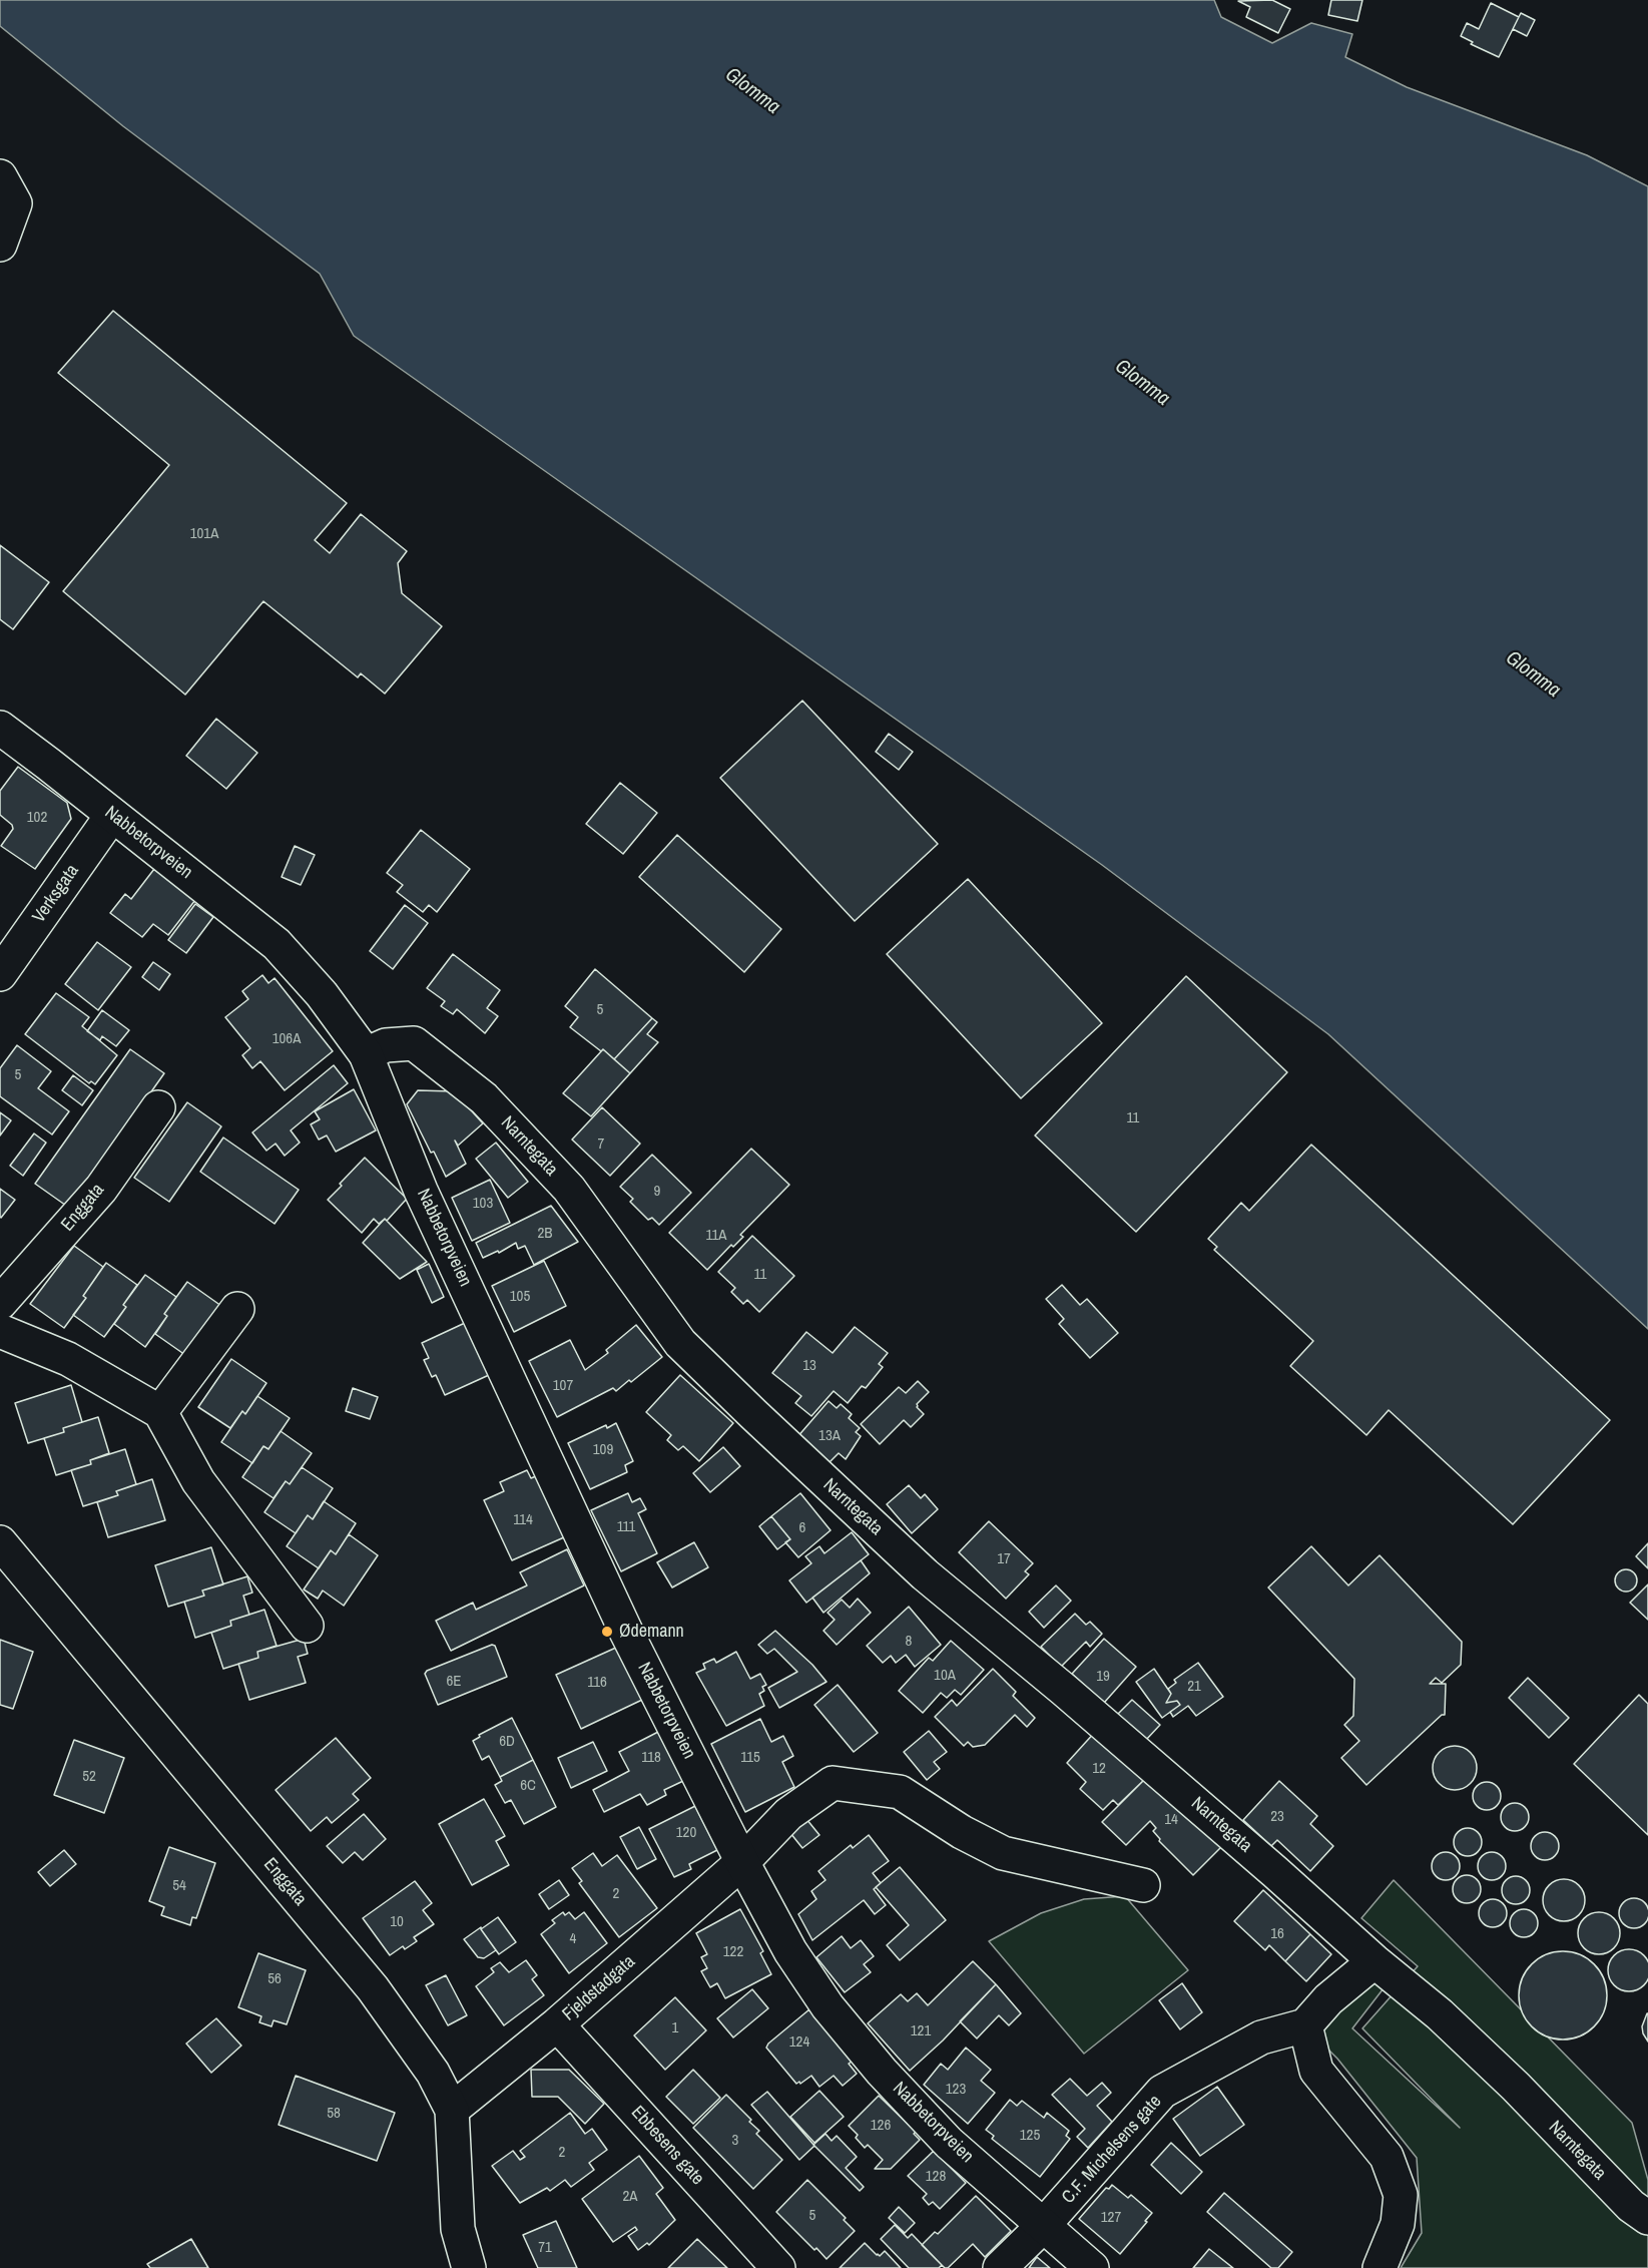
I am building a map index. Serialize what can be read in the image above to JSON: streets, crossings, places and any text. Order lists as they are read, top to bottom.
{
  "streets": {
    "street": [
      "Nabbetorpveien",
      "Verksgata",
      "Narntegata",
      "Enggata",
      "Fjeldstadgata",
      "Ebbesens gate",
      "C.F. Michelsens gate"
    ]
  },
  "crossings": [
    ["Nabbetorpveien", "Verksgata"],
    ["Nabbetorpveien", "Narntegata"],
    ["Nabbetorpveien", "Fjeldstadgata"],
    ["Nabbetorpveien", "C.F. Michelsens gate"],
    ["Enggata", "Fjeldstadgata"],
    ["Fjeldstadgata", "Ebbesens gate"]
  ],
  "water": ["Glomma"],
  "places": ["Ødemann"],
  "house_numbers": [
    "101A",
    "102",
    "5",
    "106A",
    "5",
    "11",
    "7",
    "9",
    "103",
    "2B",
    "11A",
    "11",
    "105",
    "13",
    "107",
    "13A",
    "109",
    "114",
    "111",
    "6",
    "17",
    "8",
    "10A",
    "19",
    "6E",
    "116",
    "21",
    "6D",
    "118",
    "115",
    "12",
    "52",
    "6C",
    "23",
    "14",
    "120",
    "54",
    "2",
    "10",
    "16",
    "4",
    "122",
    "56",
    "1",
    "121",
    "124",
    "123",
    "58",
    "126",
    "125",
    "3",
    "2",
    "128",
    "2A",
    "5",
    "127",
    "71"
  ]
}
